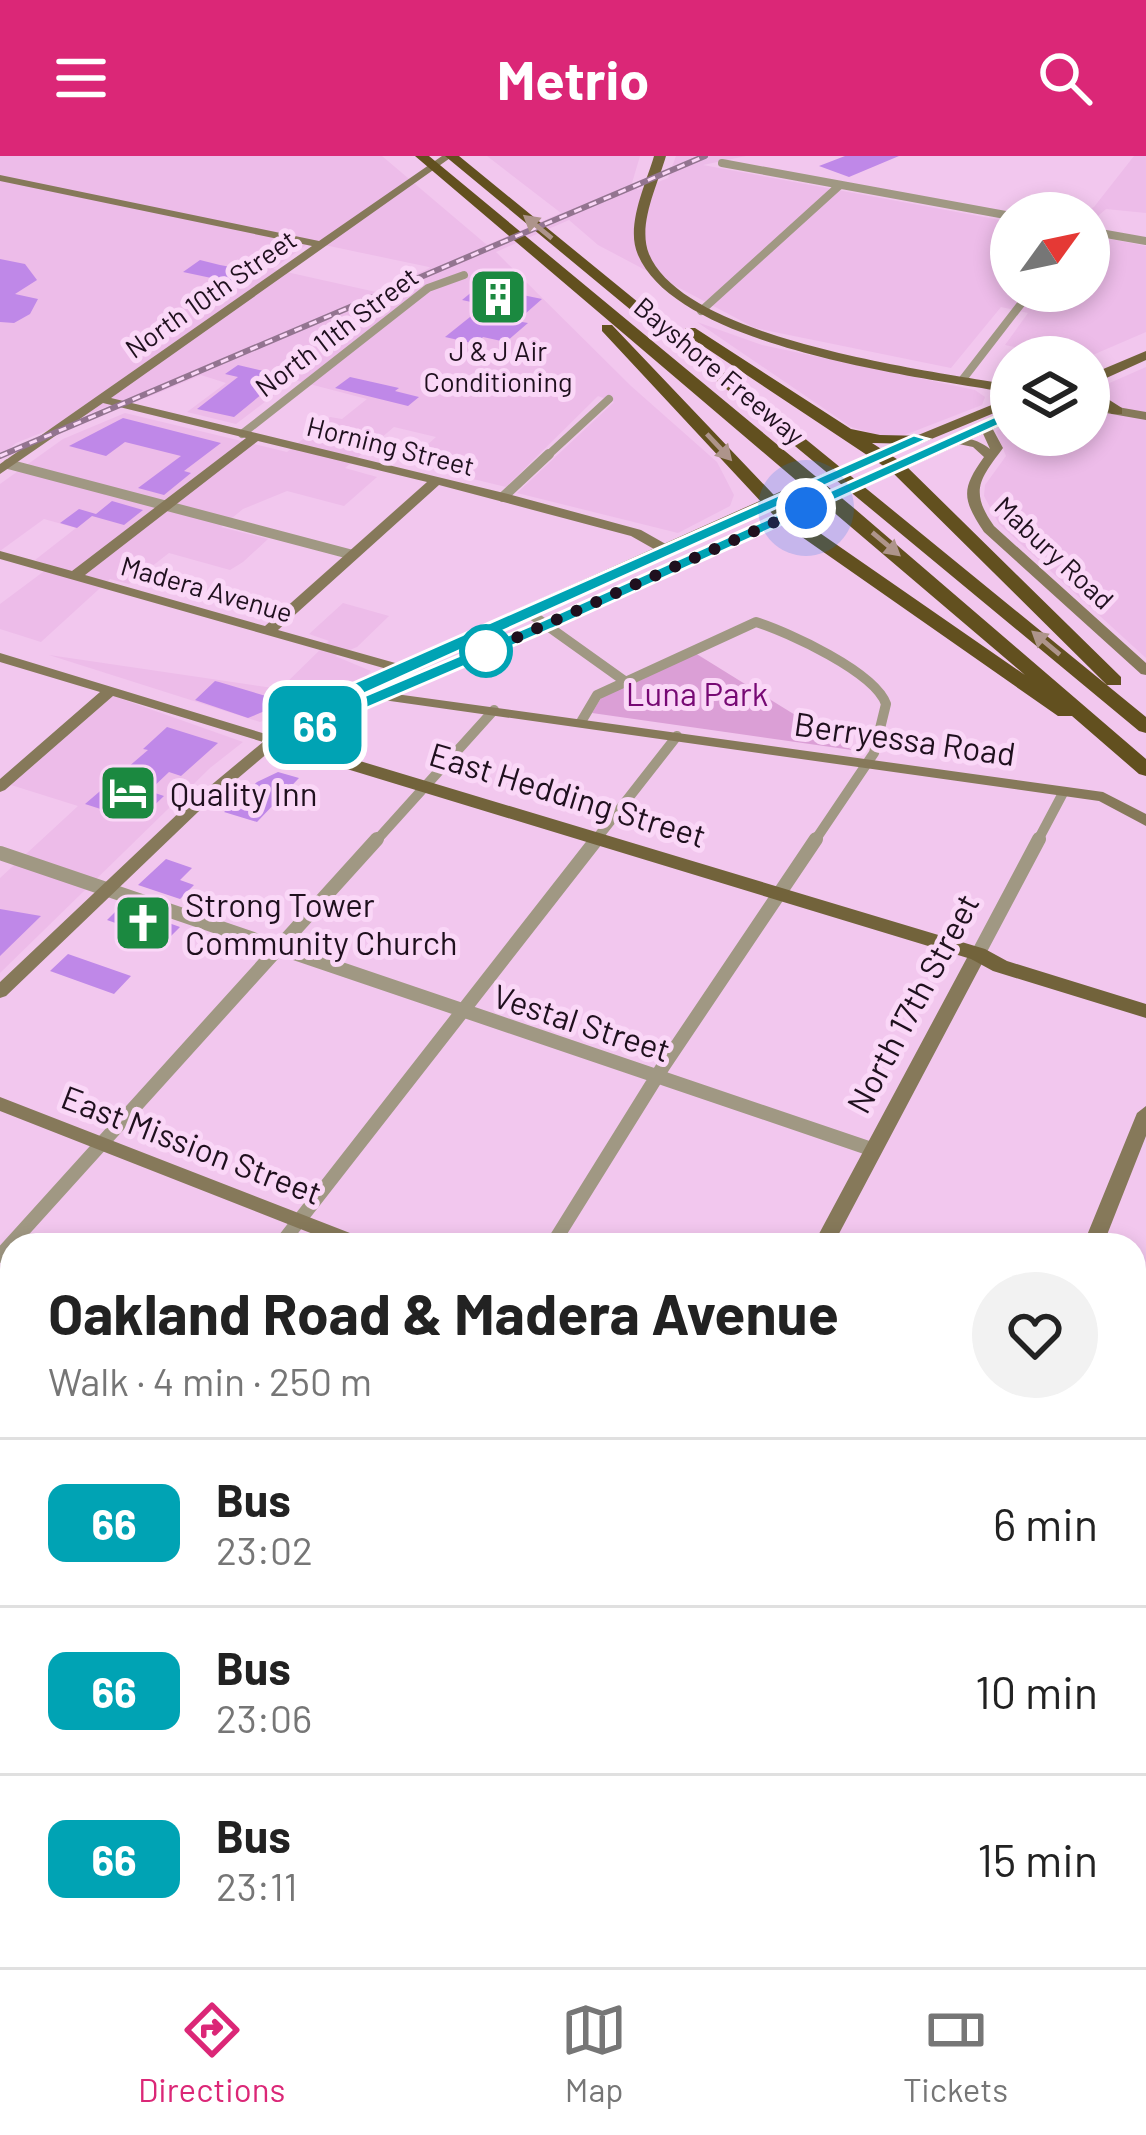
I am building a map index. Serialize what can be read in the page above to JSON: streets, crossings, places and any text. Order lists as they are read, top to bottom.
{
  "streets": {
    "highway": ["Bayshore Freeway"],
    "main road": ["East Hedding Street"],
    "street": [
      "North 10th Street",
      "North 11th Street",
      "Horning Street",
      "Mabury Road",
      "Madera Avenue",
      "Berryessa Road",
      "North 17th Street",
      "Vestal Street",
      "East Mission Street"
    ]
  },
  "crossings": [
    ["North 10th Street", "Bayshore Freeway"],
    ["North 10th Street", "Horning Street"],
    ["North 11th Street", "Horning Street"],
    ["North 11th Street", "Madera Avenue"],
    ["Berryessa Road", "North 17th Street"],
    ["East Hedding Street", "North 17th Street"],
    ["North 17th Street", "Vestal Street"]
  ],
  "parks": ["Luna Park"],
  "places": {
    "building": ["J & J Air Conditioning"],
    "hotel": ["Quality Inn"],
    "church": ["Strong Tower Community Church"]
  },
  "lines": ["bus line 66"],
  "north": "top right",
  "page": {
    "header": "Metrio",
    "on_map": "66",
    "heading": ["Oakland Road & Madera Avenue", "Walk · 4 min · 250 m"],
    "list": [
      {
        "mark": "66",
        "name": "Bus",
        "note": "23:02",
        "value": "6 min"
      },
      {
        "mark": "66",
        "name": "Bus",
        "note": "23:06",
        "value": "10 min"
      },
      {
        "mark": "66",
        "name": "Bus",
        "note": "23:11",
        "value": "15 min"
      }
    ],
    "tabs": ["Directions", "Map", "Tickets"]
  }
}
